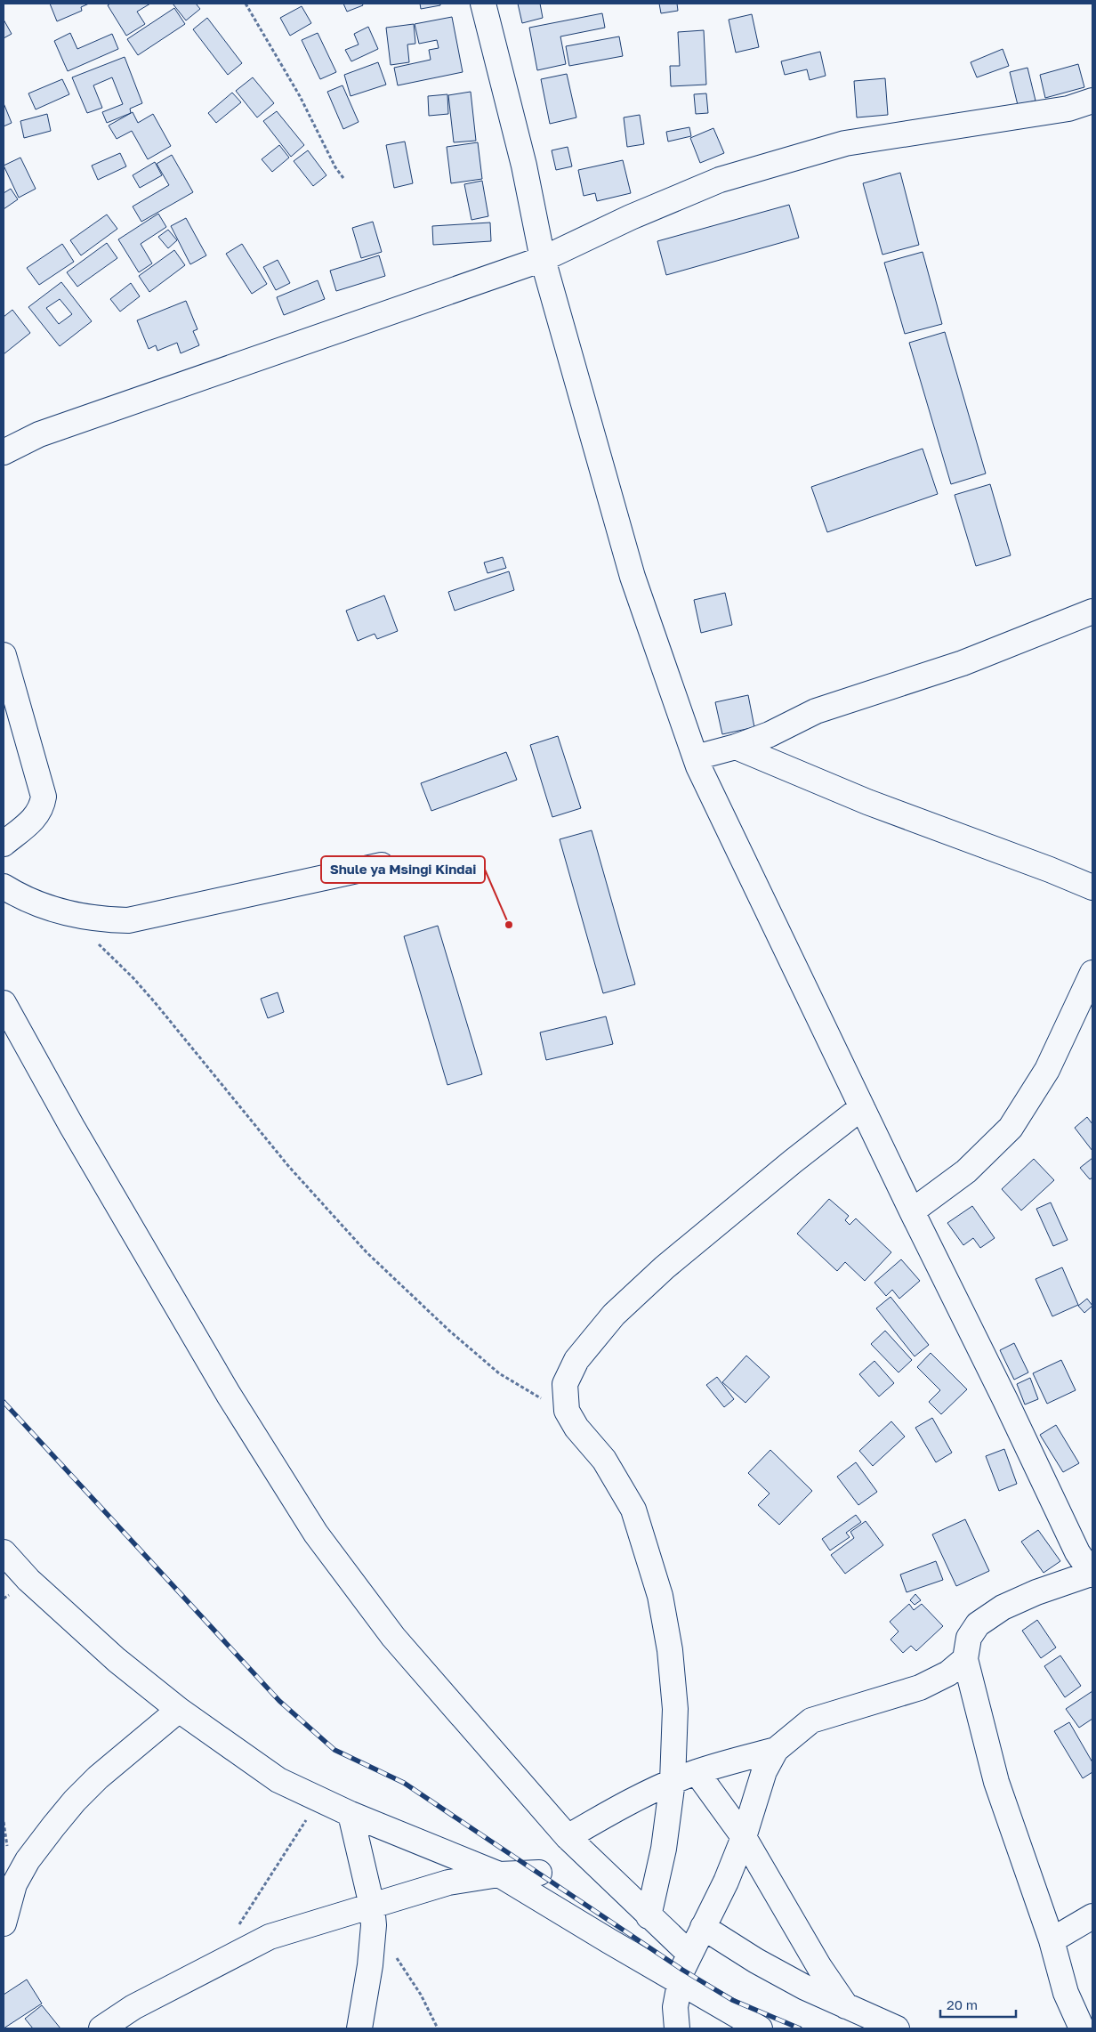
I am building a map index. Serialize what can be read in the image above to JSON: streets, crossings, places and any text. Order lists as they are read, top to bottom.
{
  "places": ["Shule ya Msingi Kindai"],
  "scale_bar": "20 m"
}
